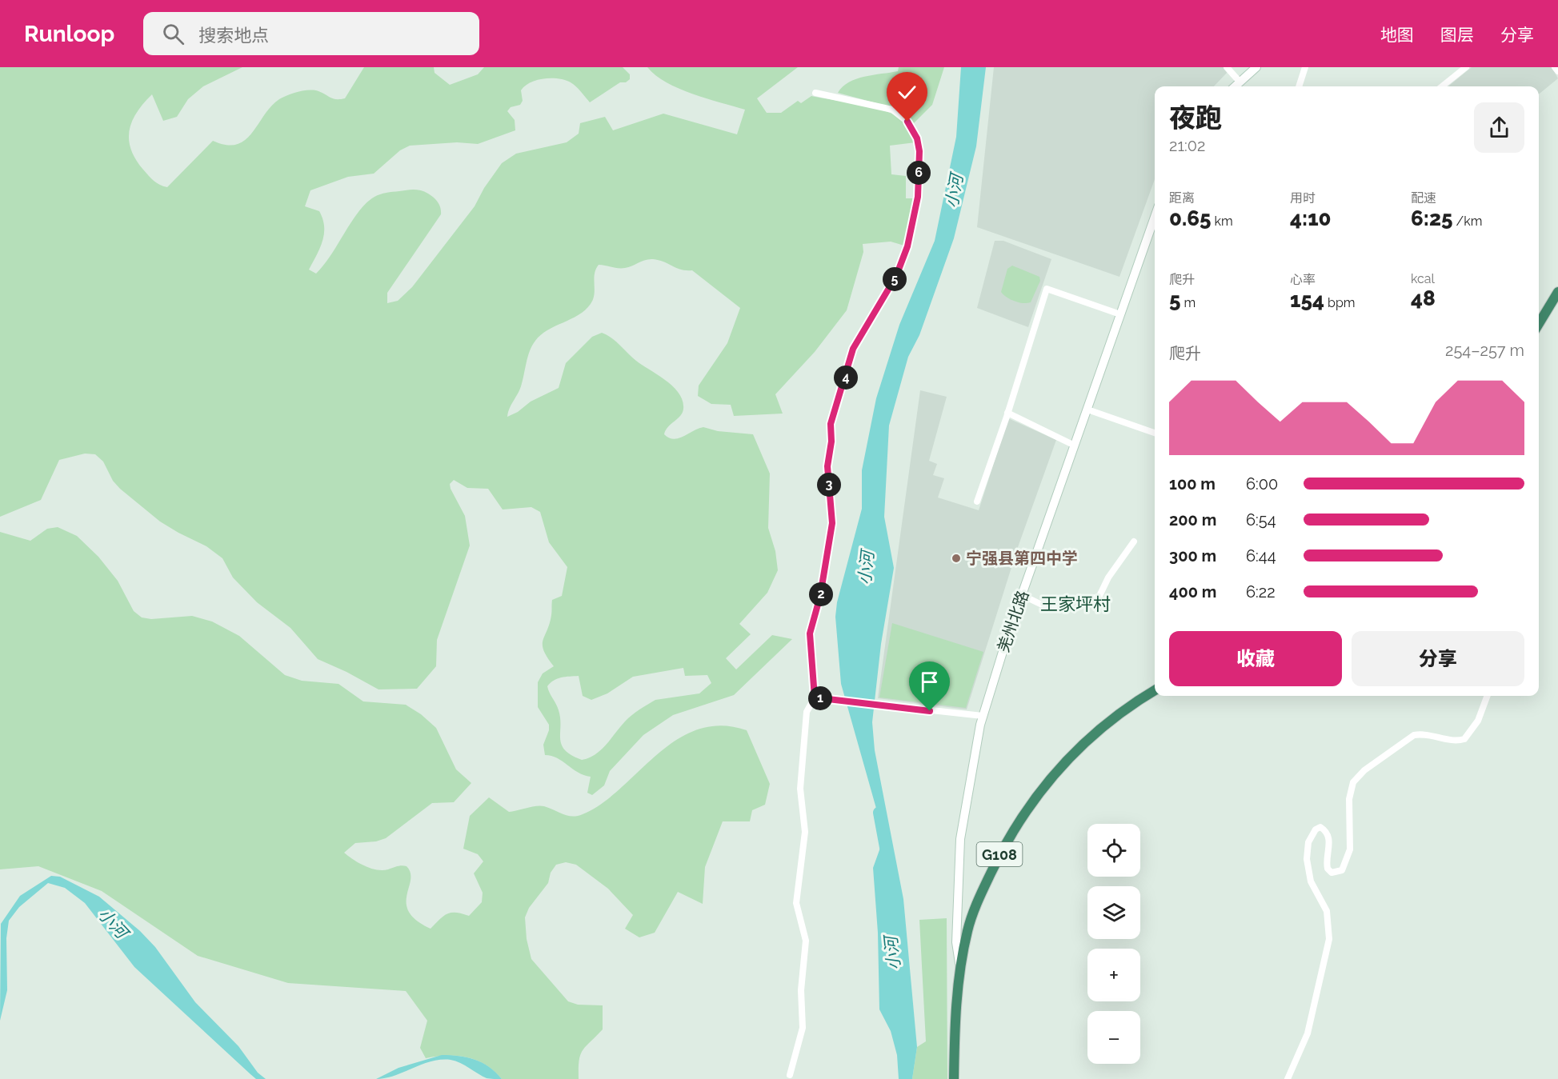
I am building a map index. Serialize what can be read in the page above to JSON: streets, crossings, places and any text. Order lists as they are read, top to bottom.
{
  "streets": {
    "highway": ["G108"],
    "main road": ["羌州北路"]
  },
  "crossings": [
    ["羌州北路", "G108"]
  ],
  "districts": ["王家坪村"],
  "water": ["小河"],
  "places": ["宁强县第四中学"],
  "page": {
    "header": "Runloop",
    "search": "搜索地点",
    "nav": ["地图", "图层", "分享"],
    "heading": ["夜跑", "21:02"],
    "pins": [
      "6",
      "5",
      "4",
      "3",
      "2",
      "1"
    ],
    "stats": [
      ["距离", "0.65 km"],
      ["用时", "4:10"],
      ["配速", "6:25 /km"],
      ["爬升", "5 m"],
      ["心率", "154 bpm"],
      ["kcal", "48"]
    ],
    "chart": ["爬升", "254–257 m"],
    "list": [
      {
        "name": "100 m",
        "note": "6:00"
      },
      {
        "name": "200 m",
        "note": "6:54"
      },
      {
        "name": "300 m",
        "note": "6:44"
      },
      {
        "name": "400 m",
        "note": "6:22"
      }
    ],
    "buttons": ["收藏", "分享"],
    "map_buttons": ["+", "−"]
  }
}
